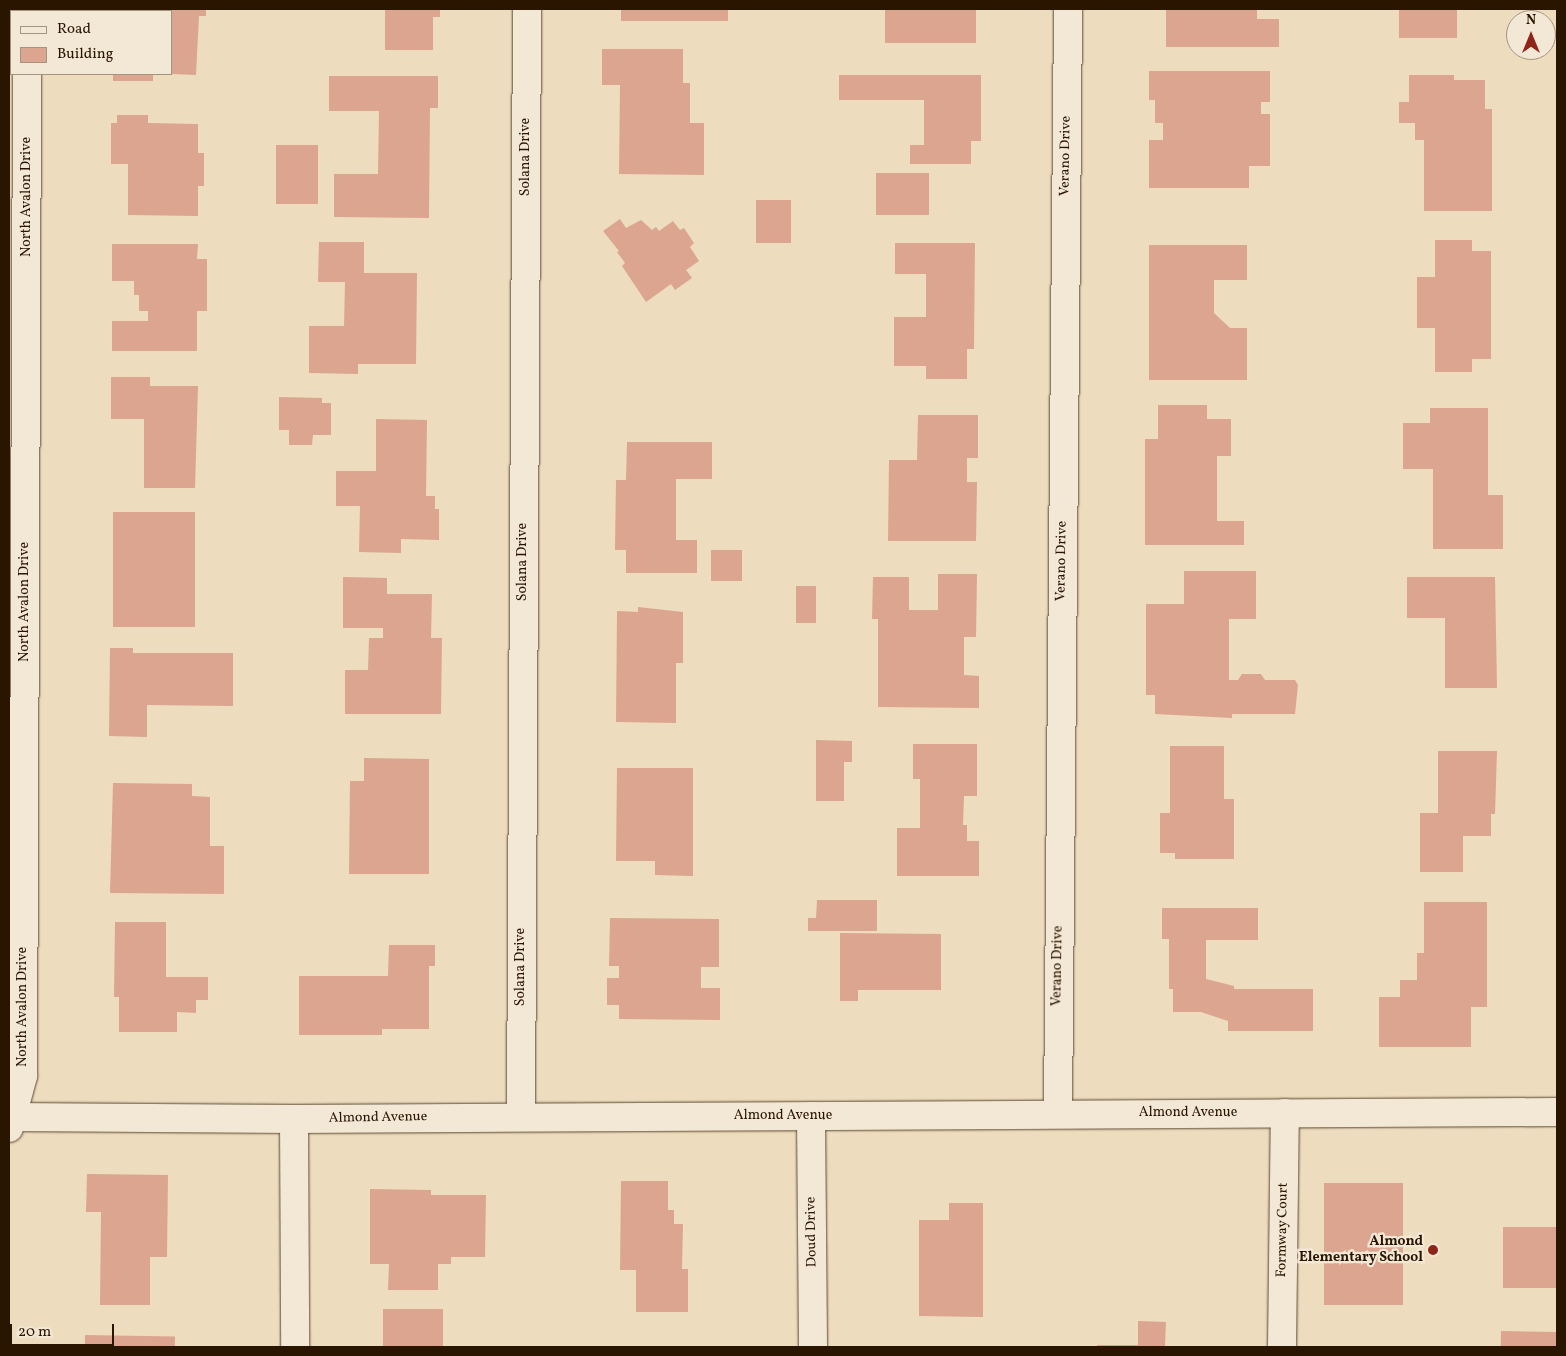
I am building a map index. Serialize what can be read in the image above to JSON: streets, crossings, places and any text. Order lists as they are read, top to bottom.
{
  "streets": {
    "street": [
      "Verano Drive",
      "Solana Drive",
      "North Avalon Drive",
      "Almond Avenue",
      "Formway Court",
      "Doud Drive"
    ]
  },
  "crossings": [
    ["Verano Drive", "Almond Avenue"],
    ["Solana Drive", "Almond Avenue"],
    ["North Avalon Drive", "Almond Avenue"],
    ["Almond Avenue", "Formway Court"],
    ["Almond Avenue", "Doud Drive"]
  ],
  "places": ["Almond Elementary School"],
  "legend": ["Road", "Building"],
  "scale_bar": "20 m",
  "north": "top"
}
